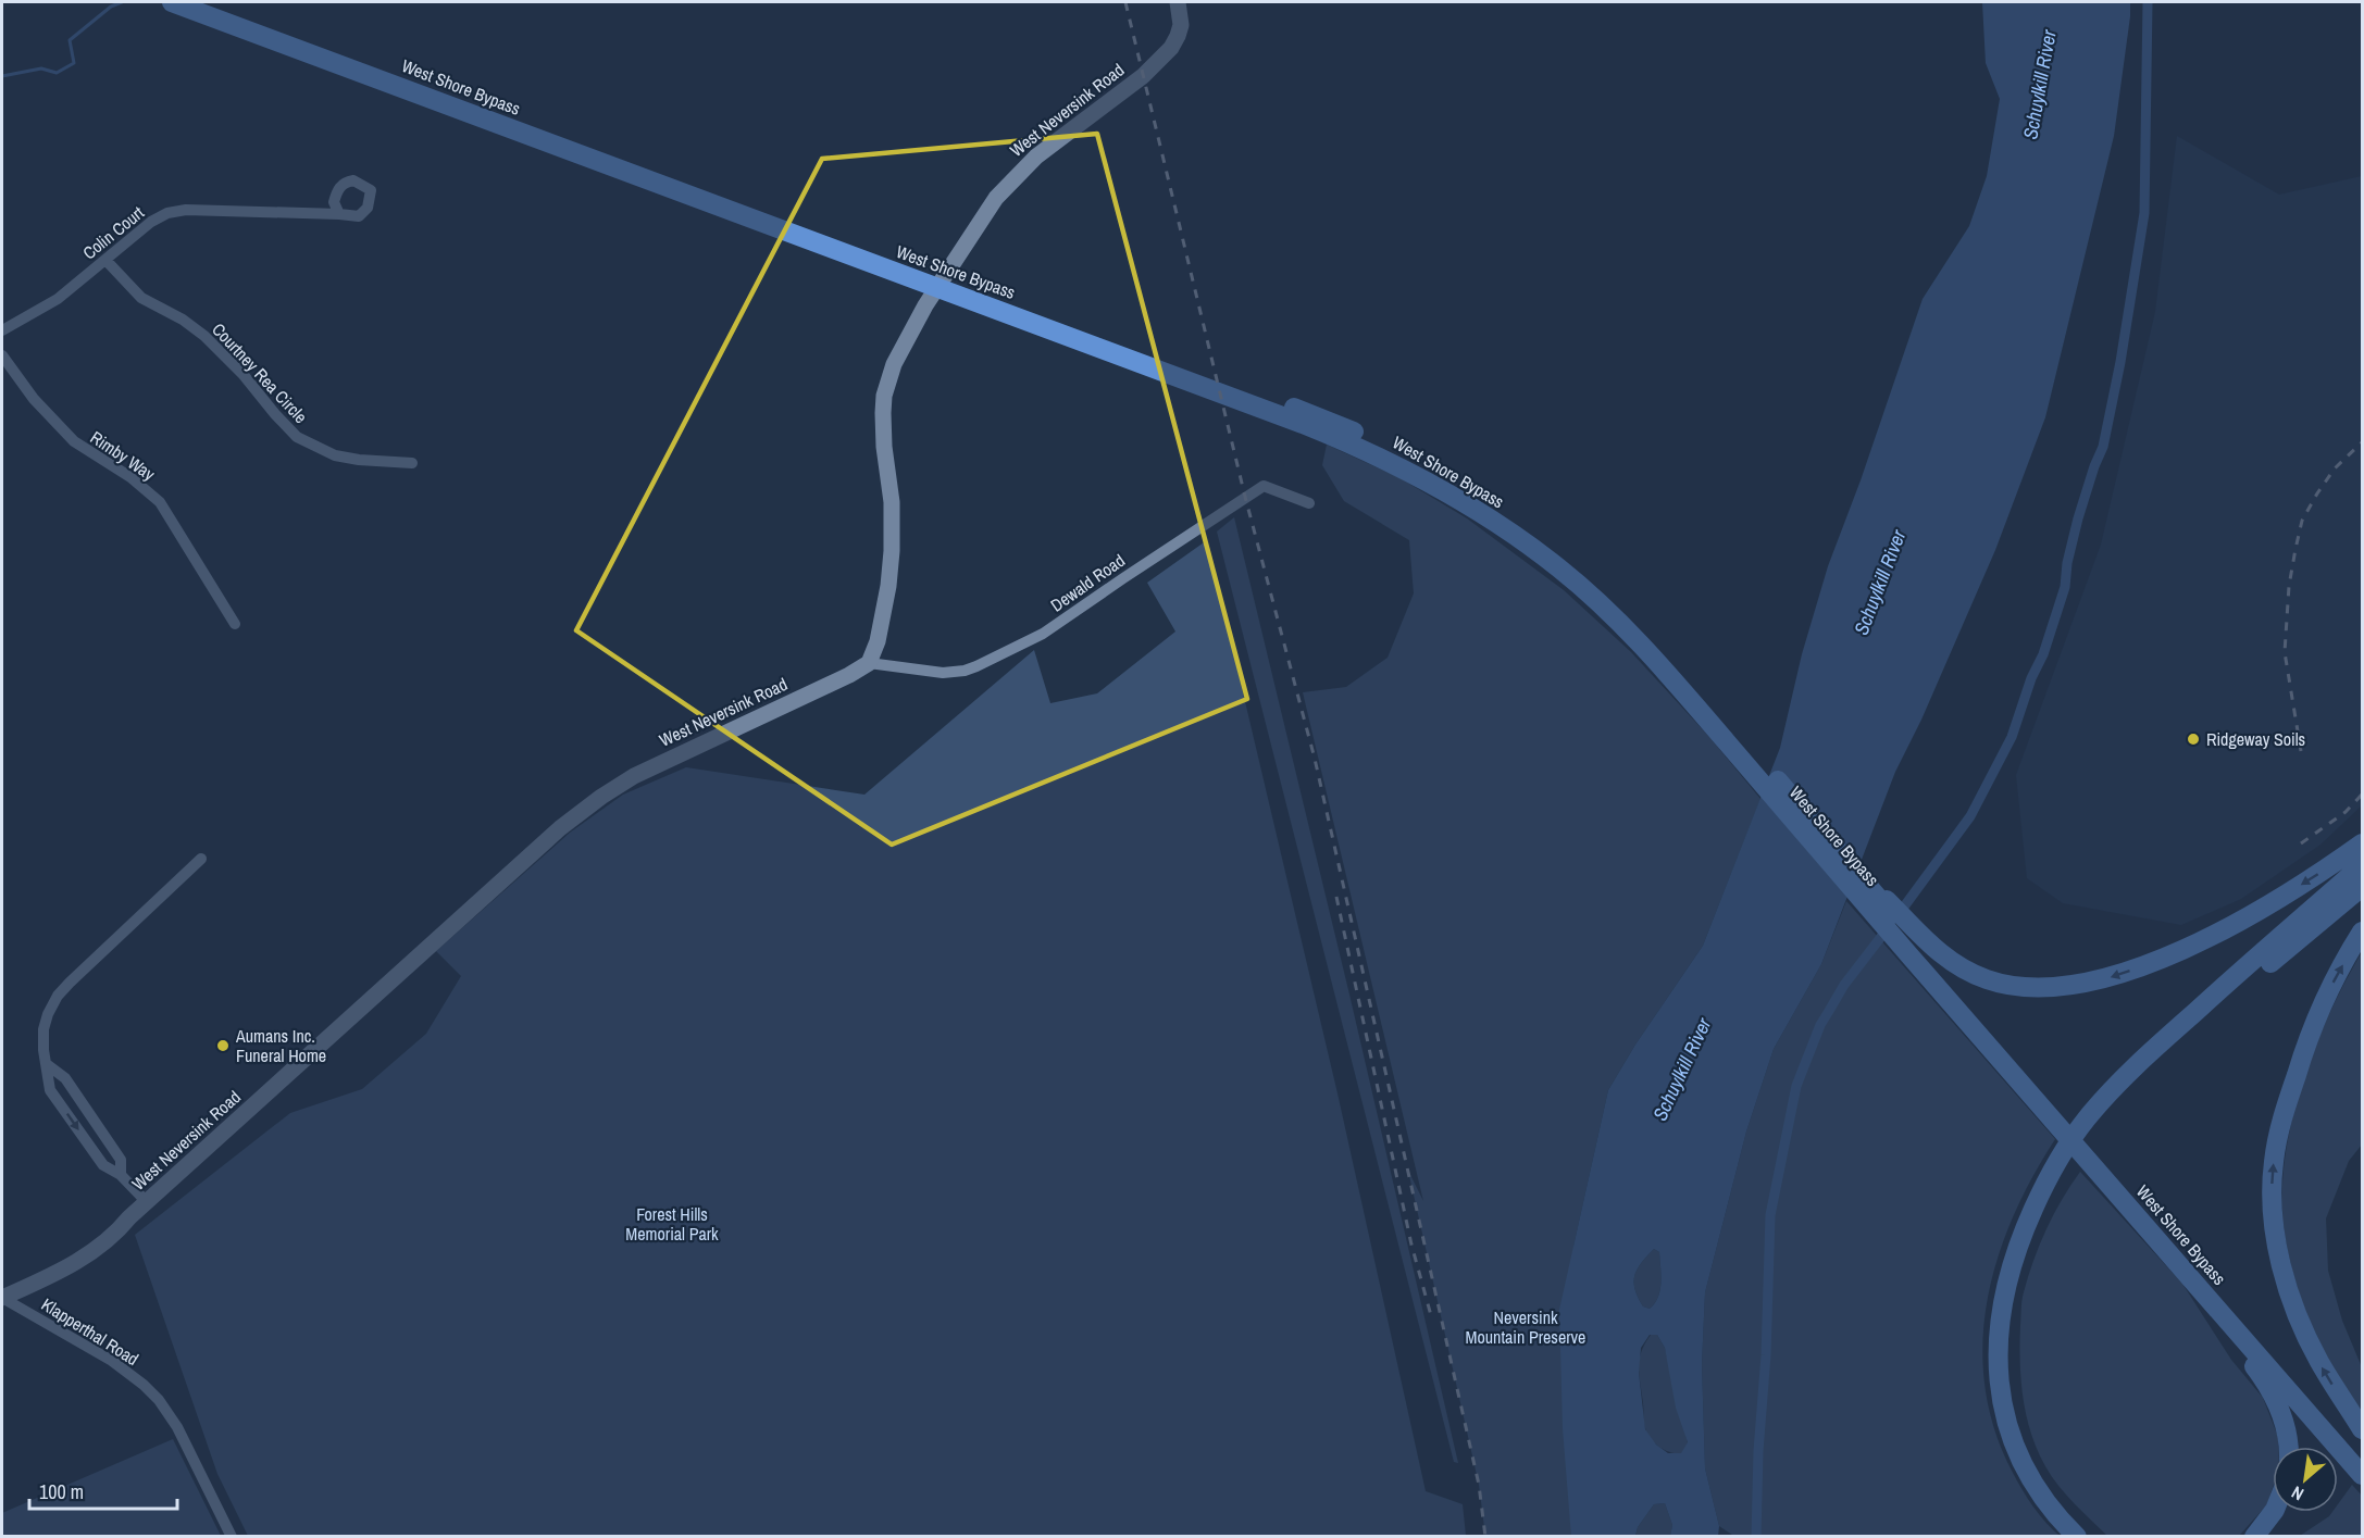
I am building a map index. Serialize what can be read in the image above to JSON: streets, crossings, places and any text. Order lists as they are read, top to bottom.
{
  "streets": {
    "highway": ["West Shore Bypass"],
    "street": [
      "West Neversink Road",
      "Colin Court",
      "Courtney Rea Circle",
      "Rimby Way",
      "Dewald Road",
      "Klapperthal Road"
    ]
  },
  "crossings": [
    ["West Neversink Road", "Dewald Road"],
    ["West Neversink Road", "Klapperthal Road"],
    ["Colin Court", "Courtney Rea Circle"]
  ],
  "water": ["Schuylkill River"],
  "parks": ["Forest Hills Memorial Park", "Neversink Mountain Preserve"],
  "places": ["Ridgeway Soils", "Aumans Inc. Funeral Home"],
  "scale_bar": "100 m",
  "north": "bottom left"
}
